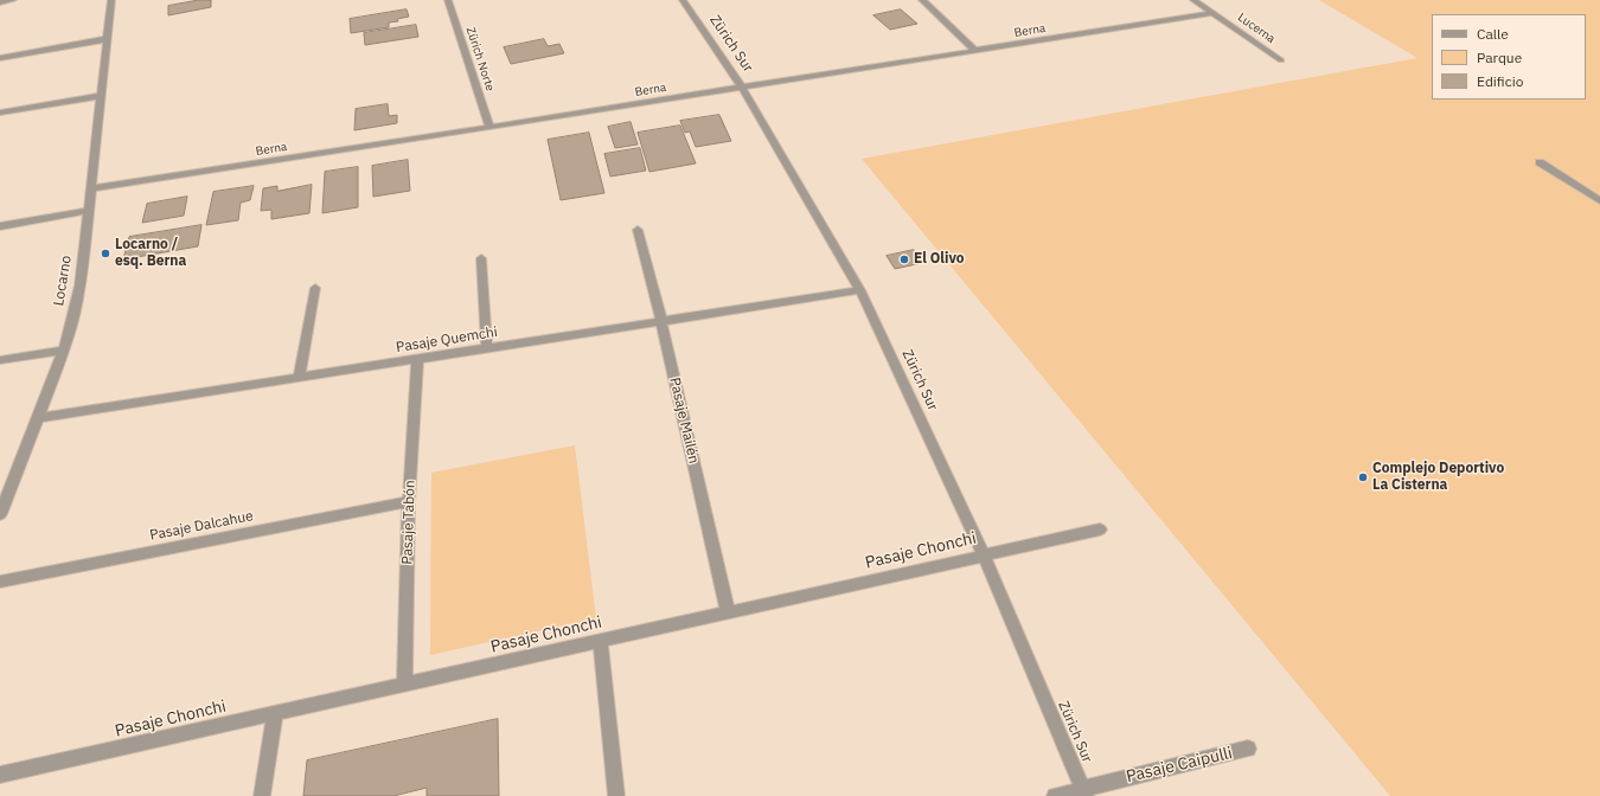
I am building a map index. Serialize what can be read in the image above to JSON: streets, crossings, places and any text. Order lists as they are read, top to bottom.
{
  "streets": {
    "street": [
      "Lucerna",
      "Berna",
      "Zürich Sur",
      "Zürich Norte",
      "Locarno",
      "Pasaje Quemchi",
      "Pasaje Mailén",
      "Pasaje Tabón",
      "Pasaje Dalcahue",
      "Pasaje Chonchi",
      "Pasaje Caipulli"
    ]
  },
  "crossings": [
    ["Lucerna", "Berna"],
    ["Berna", "Zürich Sur"],
    ["Berna", "Zürich Norte"],
    ["Berna", "Locarno"],
    ["Zürich Sur", "Pasaje Quemchi"],
    ["Zürich Sur", "Pasaje Chonchi"],
    ["Zürich Sur", "Pasaje Caipulli"],
    ["Locarno", "Pasaje Quemchi"],
    ["Pasaje Quemchi", "Pasaje Mailén"],
    ["Pasaje Quemchi", "Pasaje Tabón"],
    ["Pasaje Mailén", "Pasaje Chonchi"],
    ["Pasaje Tabón", "Pasaje Dalcahue"],
    ["Pasaje Tabón", "Pasaje Chonchi"]
  ],
  "places": ["Locarno / esq. Berna", "El Olivo", "Complejo Deportivo La Cisterna"],
  "legend": ["Calle", "Parque", "Edificio"]
}
